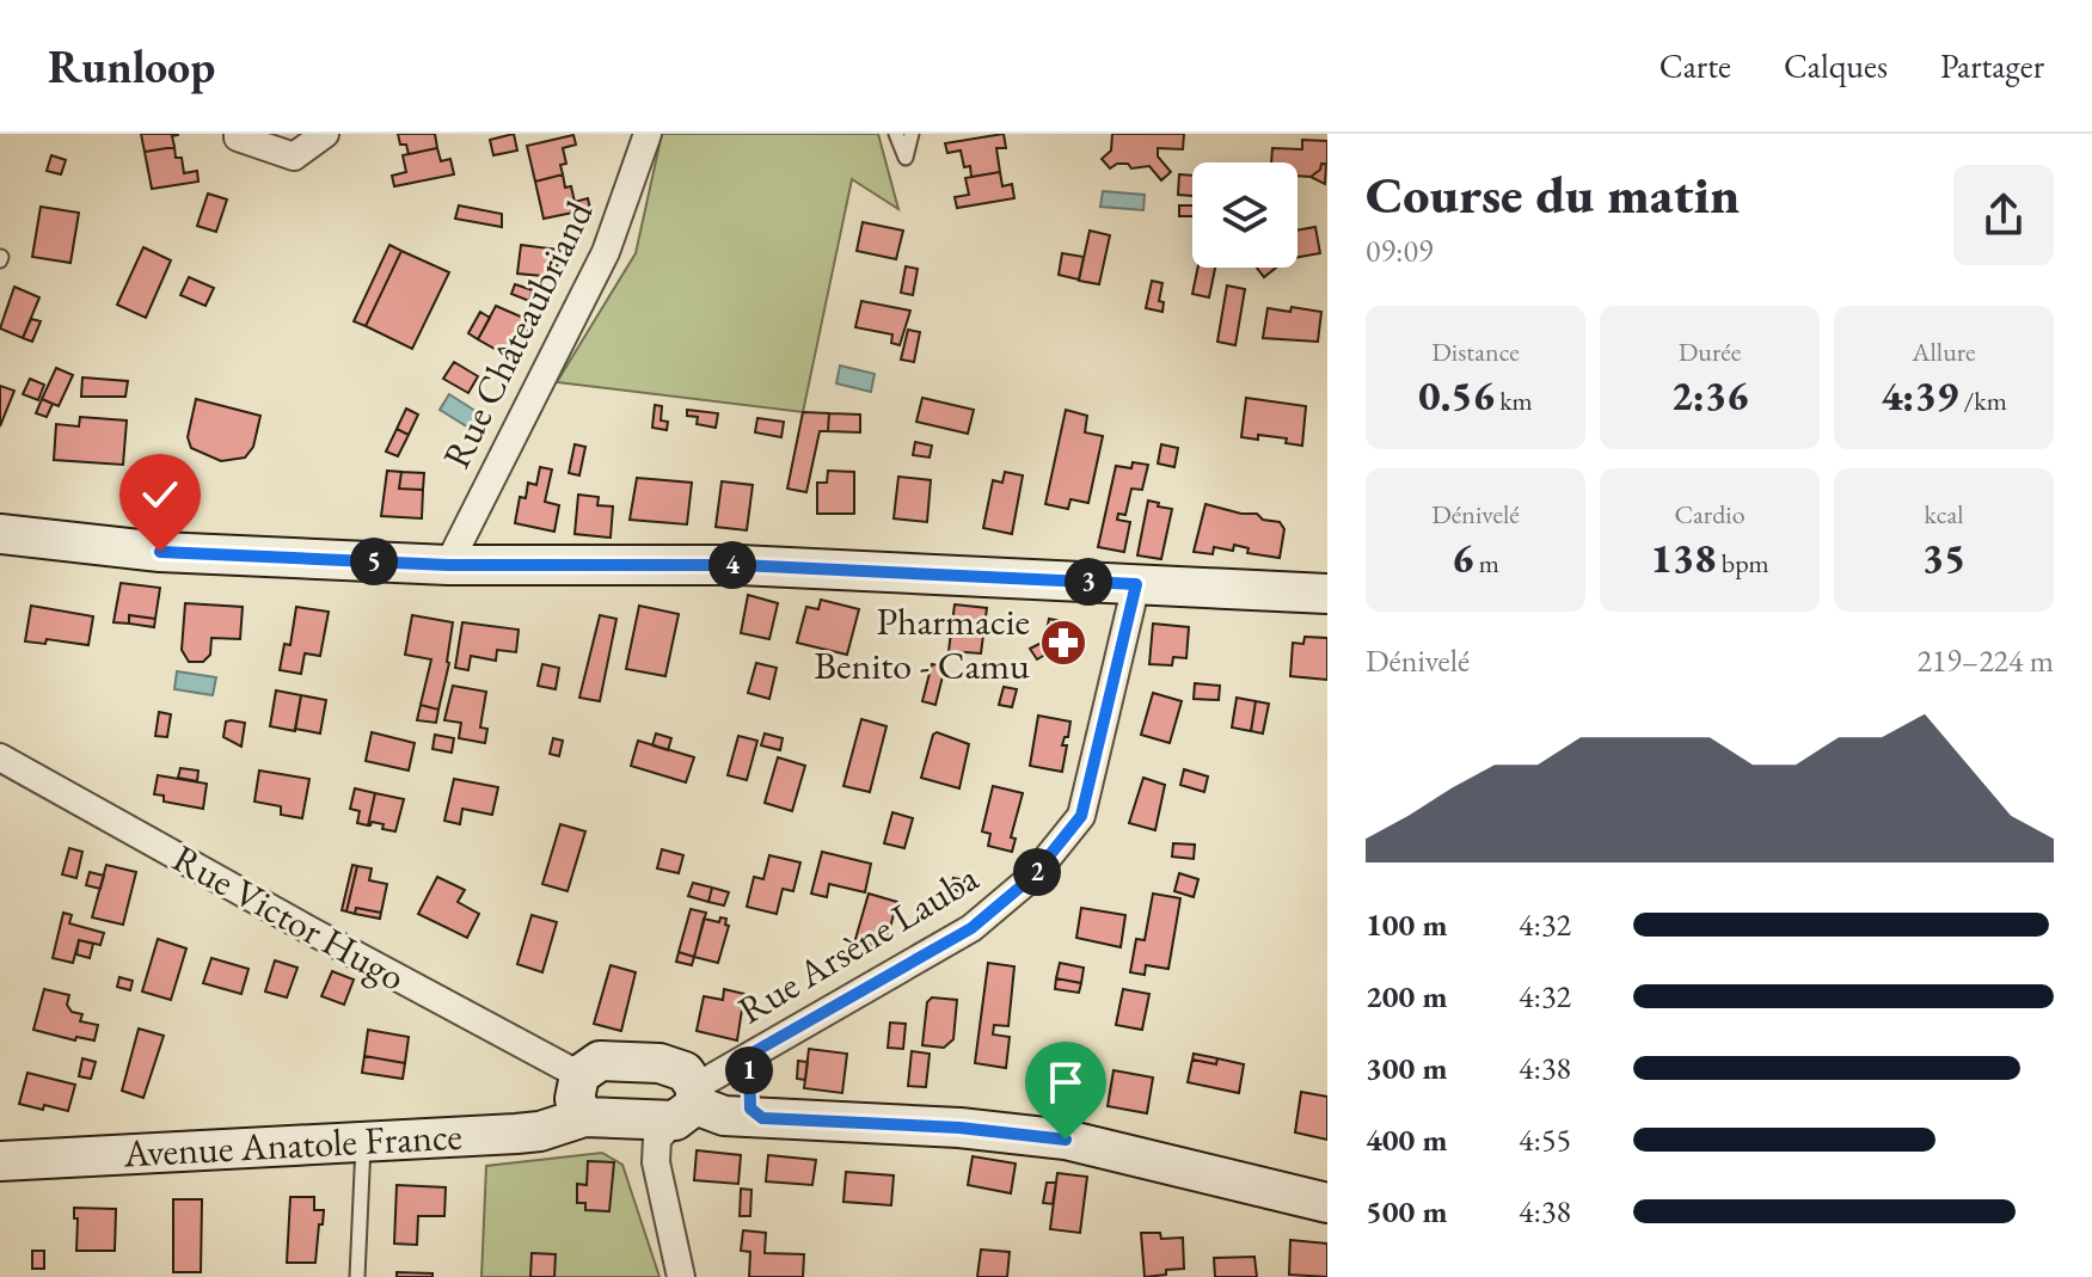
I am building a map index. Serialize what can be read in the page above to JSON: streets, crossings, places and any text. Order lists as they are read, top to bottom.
{
  "streets": {
    "street": [
      "Rue Châteaubriand",
      "Rue Victor Hugo",
      "Rue Arsène Lauba",
      "Avenue Anatole France"
    ]
  },
  "crossings": [
    ["Rue Arsène Lauba", "Avenue Anatole France"]
  ],
  "places": {
    "pharmacy": ["Pharmacie Benito - Camu"]
  },
  "page": {
    "header": "Runloop",
    "nav": ["Carte", "Calques", "Partager"],
    "heading": ["Course du matin", "09:09"],
    "stats": [
      ["Distance", "0.56 km"],
      ["Durée", "2:36"],
      ["Allure", "4:39 /km"],
      ["Dénivelé", "6 m"],
      ["Cardio", "138 bpm"],
      ["kcal", "35"]
    ],
    "pins": [
      "5",
      "4",
      "3",
      "2",
      "1"
    ],
    "chart": ["Dénivelé", "219–224 m"],
    "list": [
      {
        "name": "100 m",
        "note": "4:32"
      },
      {
        "name": "200 m",
        "note": "4:32"
      },
      {
        "name": "300 m",
        "note": "4:38"
      },
      {
        "name": "400 m",
        "note": "4:55"
      },
      {
        "name": "500 m",
        "note": "4:38"
      }
    ]
  }
}
